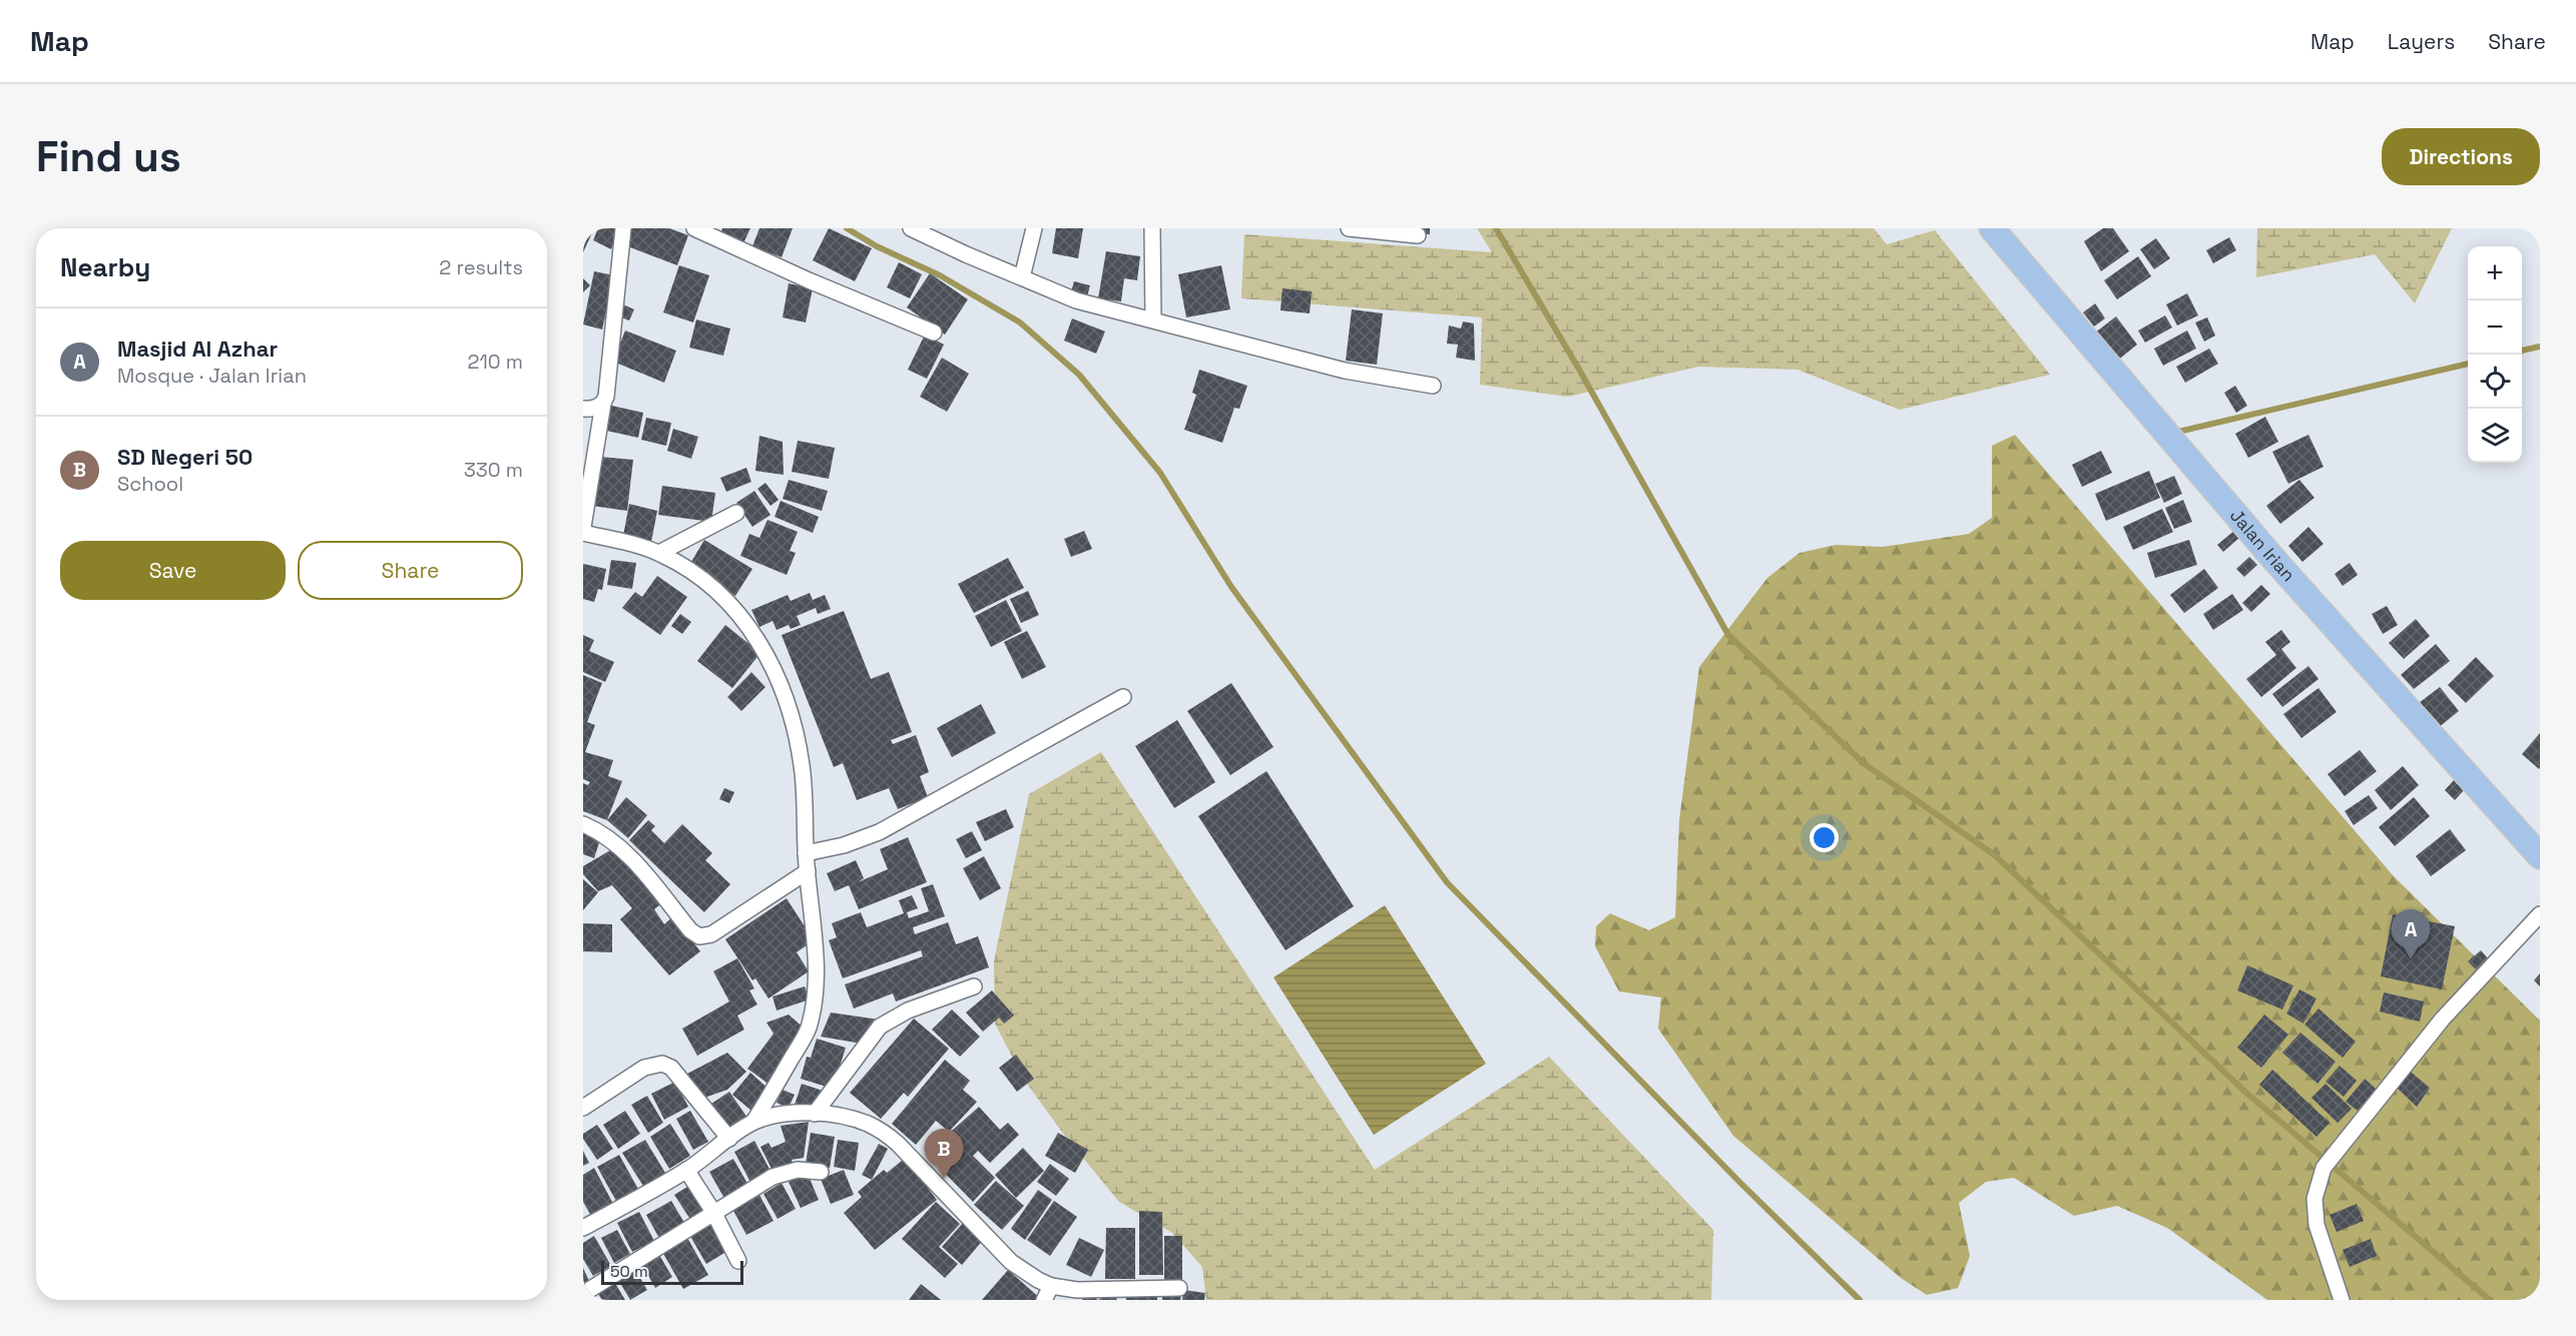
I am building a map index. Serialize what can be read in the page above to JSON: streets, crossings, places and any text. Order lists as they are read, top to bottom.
{
  "streets": {
    "main road": ["Jalan Irian"]
  },
  "scale_bar": "50 m",
  "page": {
    "header": "Map",
    "nav": ["Map", "Layers", "Share"],
    "buttons": [
      "Directions",
      ["Save", "Share"]
    ],
    "title": "Find us",
    "heading": ["Nearby", "2 results"],
    "map_buttons": ["+", "−"],
    "list": [
      {
        "mark": "A",
        "name": "Masjid Al Azhar",
        "note": "Mosque · Jalan Irian",
        "value": "210 m"
      },
      {
        "mark": "B",
        "name": "SD Negeri 50",
        "note": "School",
        "value": "330 m"
      }
    ],
    "pins": ["A", "B"],
    "scale": "50 m"
  }
}
